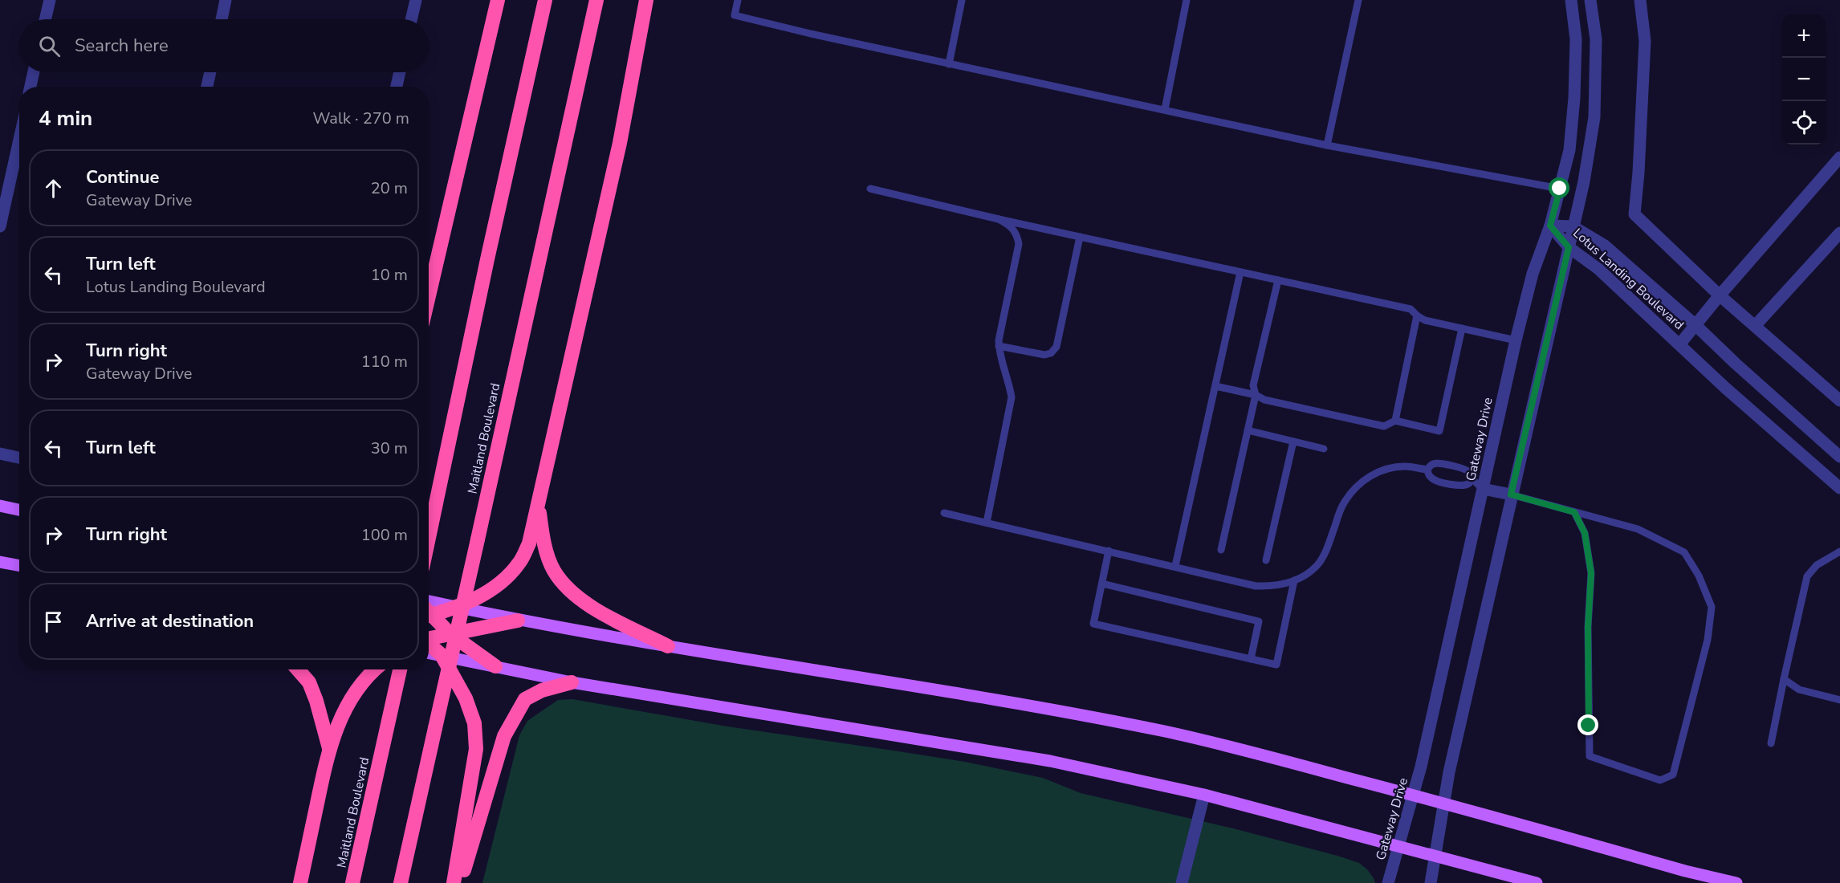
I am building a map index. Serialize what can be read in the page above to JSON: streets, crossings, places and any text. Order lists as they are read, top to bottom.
{
  "streets": {
    "highway": ["Maitland Boulevard"],
    "street": ["Lotus Landing Boulevard", "Gateway Drive"]
  },
  "crossings": [
    ["Lotus Landing Boulevard", "Gateway Drive"]
  ],
  "page": {
    "map_buttons": ["+", "−"],
    "search": "Search here",
    "heading": ["4 min", "Walk · 270 m"],
    "list": [
      ["Continue", "Gateway Drive", "20 m"],
      ["Turn left", "Lotus Landing Boulevard", "10 m"],
      ["Turn right", "Gateway Drive", "110 m"],
      ["Turn left", "30 m"],
      ["Turn right", "100 m"],
      "Arrive at destination"
    ]
  }
}
